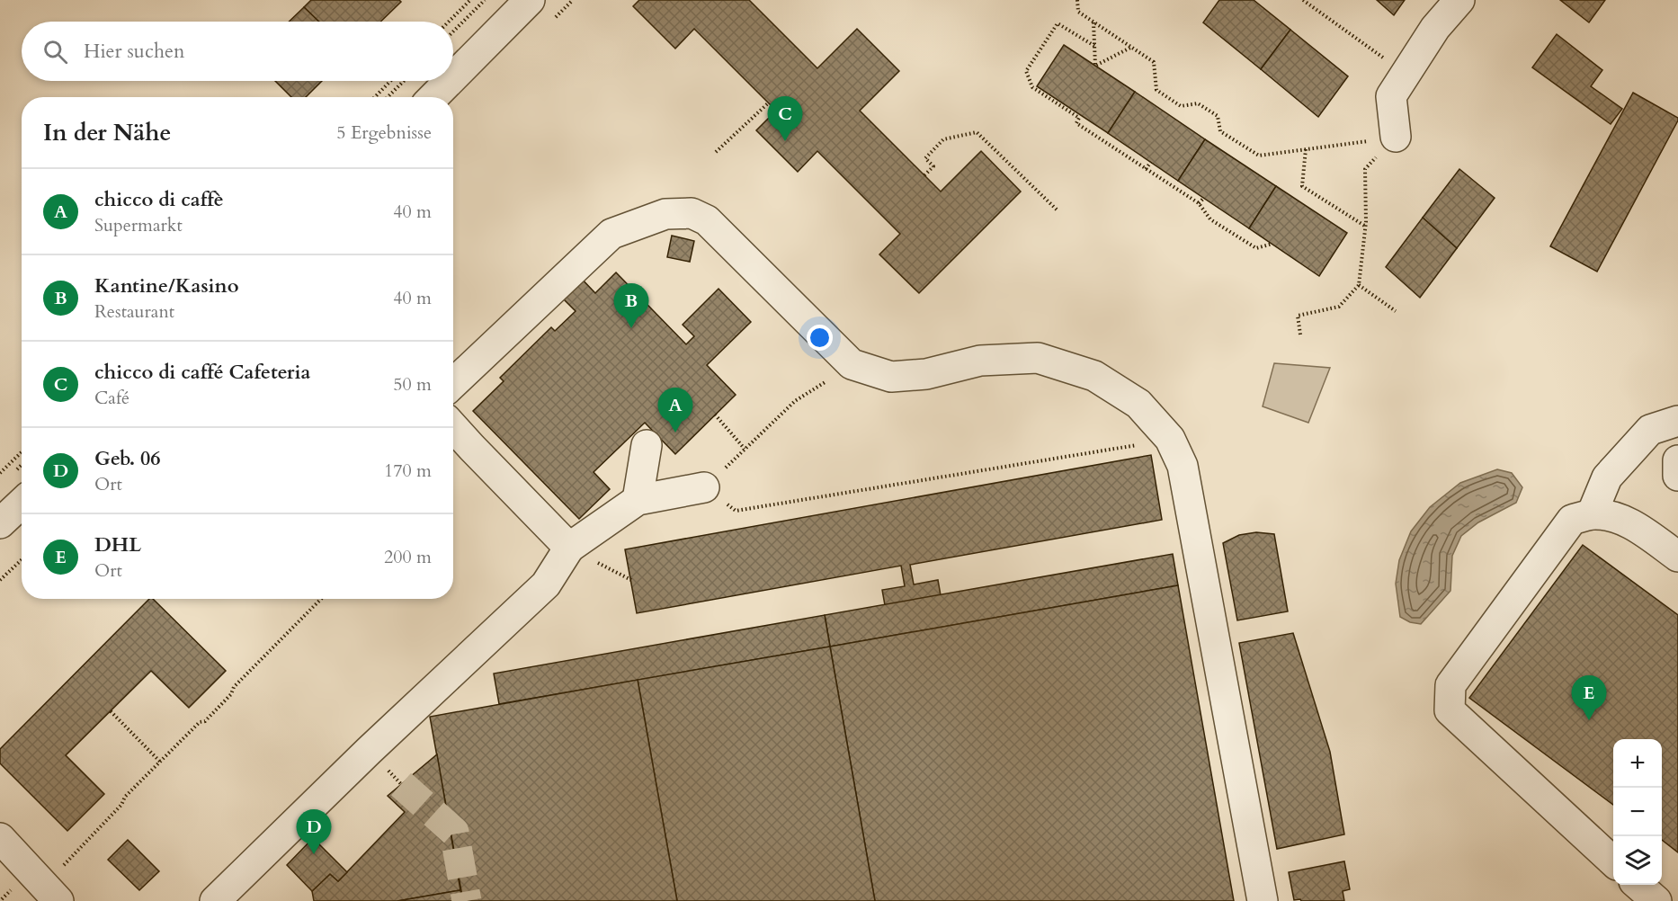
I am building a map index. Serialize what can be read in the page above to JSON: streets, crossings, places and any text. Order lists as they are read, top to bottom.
{
  "page": {
    "search": "Hier suchen",
    "pins": [
      "C",
      "B",
      "A",
      "E",
      "D"
    ],
    "heading": ["In der Nähe", "5 Ergebnisse"],
    "list": [
      {
        "mark": "A",
        "name": "chicco di caffè",
        "note": "Supermarkt",
        "value": "40 m"
      },
      {
        "mark": "B",
        "name": "Kantine/Kasino",
        "note": "Restaurant",
        "value": "40 m"
      },
      {
        "mark": "C",
        "name": "chicco di caffé Cafeteria",
        "note": "Café",
        "value": "50 m"
      },
      {
        "mark": "D",
        "name": "Geb. 06",
        "note": "Ort",
        "value": "170 m"
      },
      {
        "mark": "E",
        "name": "DHL",
        "note": "Ort",
        "value": "200 m"
      }
    ],
    "map_buttons": ["+", "−"]
  }
}
